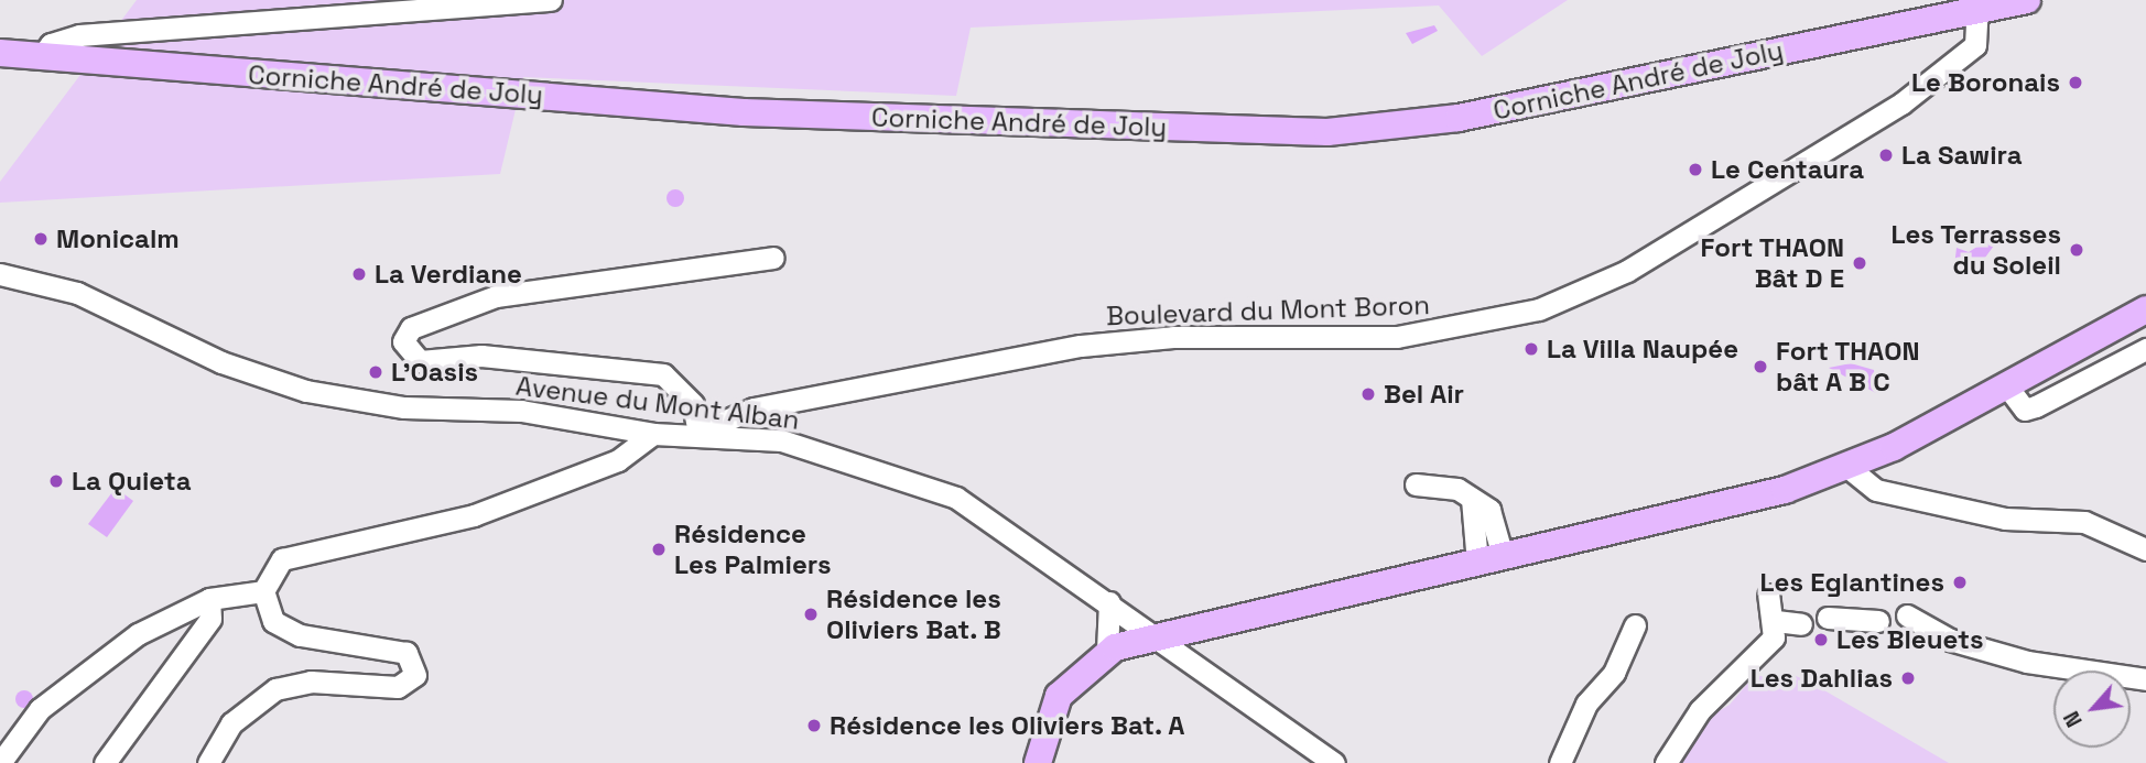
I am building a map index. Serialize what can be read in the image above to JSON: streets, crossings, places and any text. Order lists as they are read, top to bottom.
{
  "streets": {
    "main road": ["Corniche André de Joly"],
    "street": ["Boulevard du Mont Boron", "Avenue du Mont Alban"]
  },
  "crossings": [
    ["Corniche André de Joly", "Boulevard du Mont Boron"],
    ["Boulevard du Mont Boron", "Avenue du Mont Alban"]
  ],
  "places": [
    "Le Boronais",
    "La Sawira",
    "Le Centaura",
    "Monicalm",
    "Les Terrasses du Soleil",
    "Fort THAON Bât D E",
    "La Verdiane",
    "La Villa Naupée",
    "Fort THAON bât A B C",
    "L'Oasis",
    "Bel Air",
    "La Quieta",
    "Résidence Les Palmiers",
    "Les Eglantines",
    "Résidence les Oliviers Bat. B",
    "Les Bleuets",
    "Les Dahlias",
    "Résidence les Oliviers Bat. A"
  ],
  "north": "bottom left"
}
